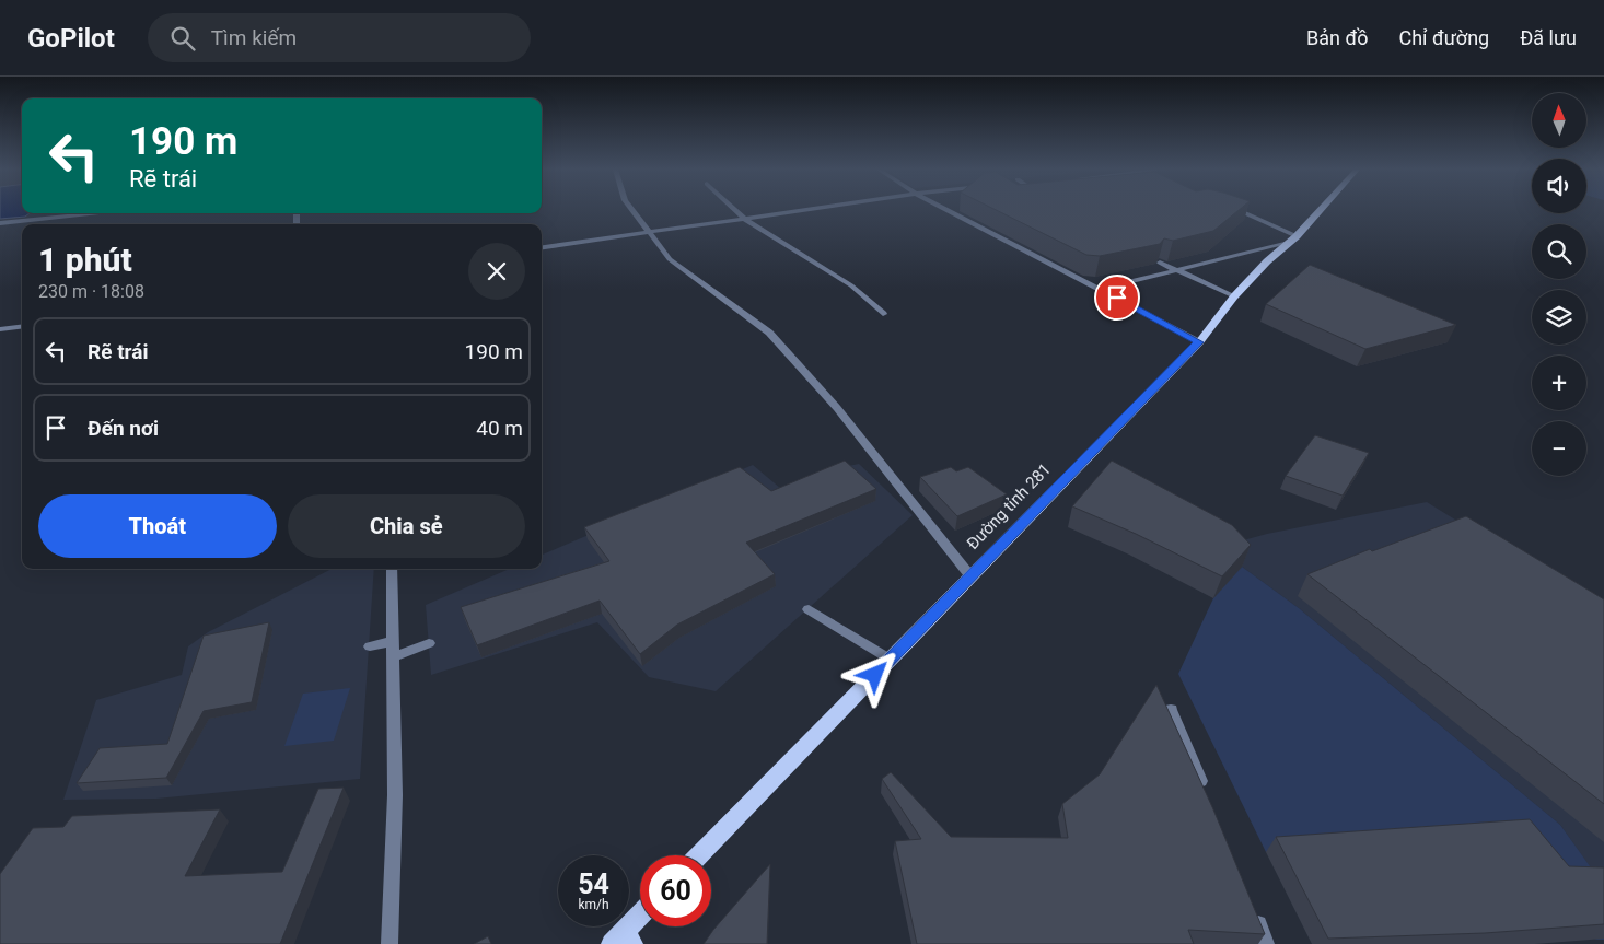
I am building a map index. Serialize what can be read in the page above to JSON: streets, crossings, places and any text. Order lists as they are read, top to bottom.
{
  "streets": {
    "main road": ["Đường tỉnh 281"]
  },
  "north": "top",
  "page": {
    "header": "GoPilot",
    "search": "Tìm kiếm",
    "nav": ["Bản đồ", "Chỉ đường", "Đã lưu"],
    "map_buttons": ["+", "−"],
    "turn": ["190 m", "Rẽ trái"],
    "heading": ["1 phút", "230 m · 18:08"],
    "list": [
      {
        "name": "Rẽ trái",
        "value": "190 m"
      },
      {
        "name": "Đến nơi",
        "value": "40 m"
      }
    ],
    "buttons": ["Thoát", "Chia sẻ"],
    "speed": "54 km/h",
    "limit": "60"
  }
}
